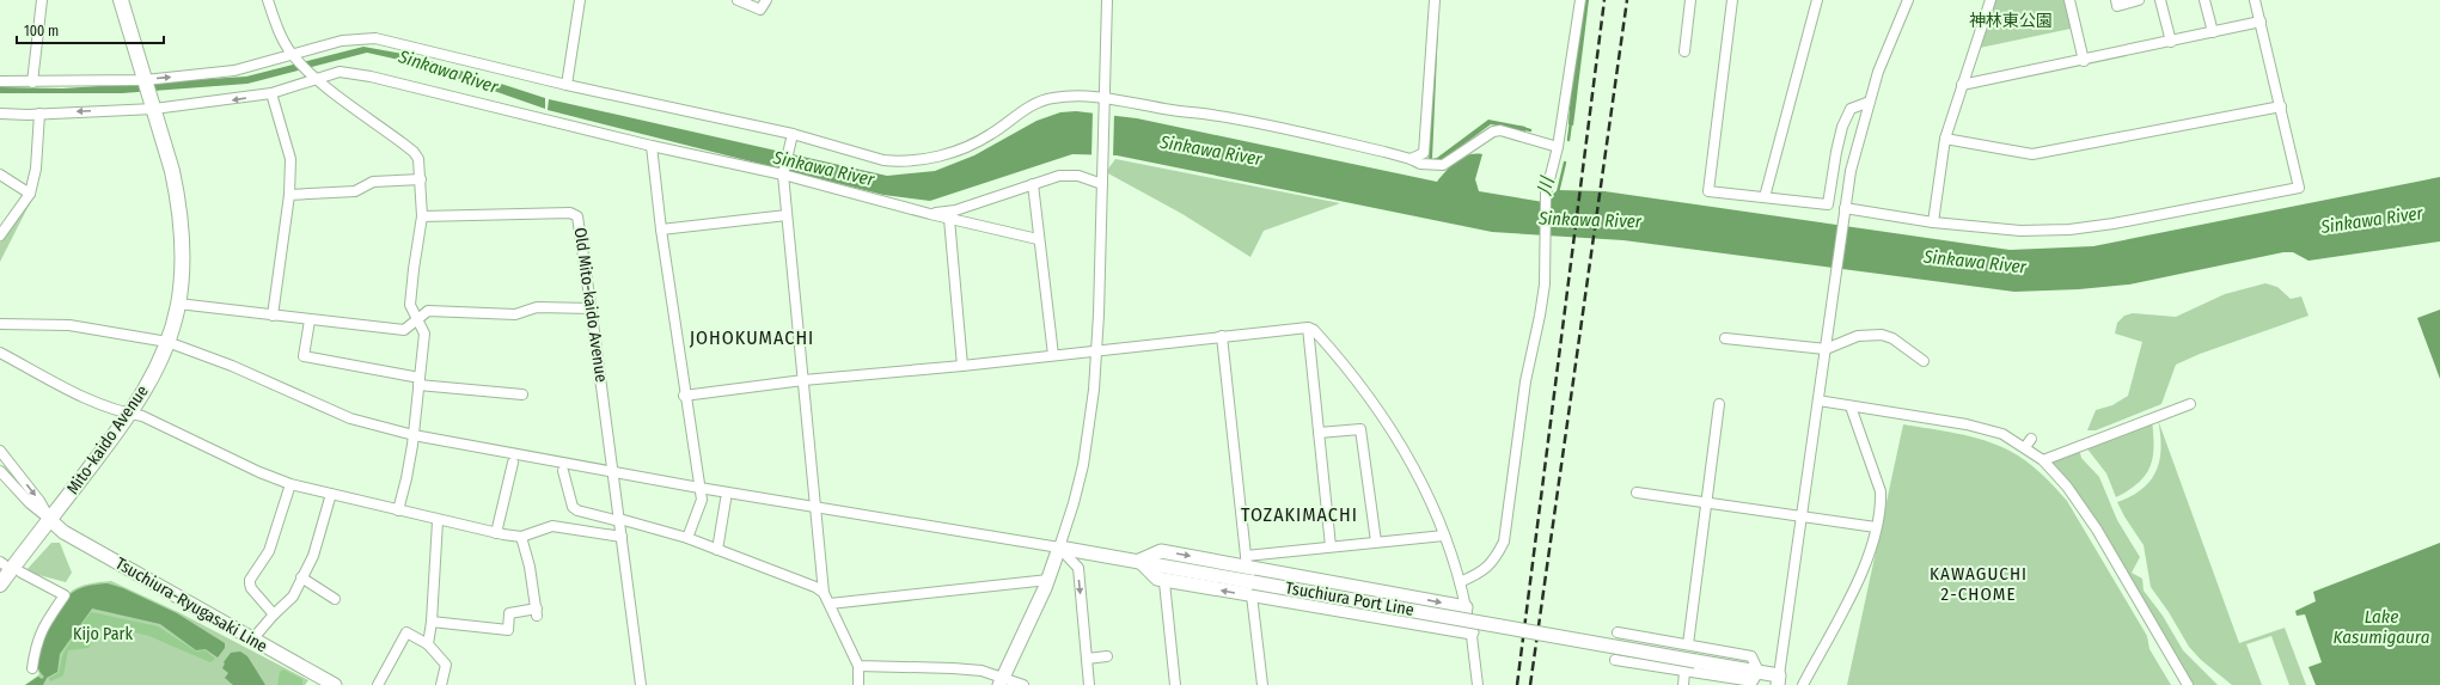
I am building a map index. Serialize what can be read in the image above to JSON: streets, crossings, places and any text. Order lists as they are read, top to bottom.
{
  "streets": {
    "highway": ["Mito-kaido Avenue"],
    "main road": ["Tsuchiura Port Line", "Tsuchiura-Ryugasaki Line"],
    "street": ["Old Mito-kaido Avenue"]
  },
  "crossings": [
    ["Mito-kaido Avenue", "Tsuchiura-Ryugasaki Line"]
  ],
  "districts": ["JOHOKUMACHI", "TOZAKIMACHI", "KAWAGUCHI 2-CHOME"],
  "water": ["Sinkawa River", "川", "Lake Kasumigaura"],
  "parks": ["神林東公園", "Kijo Park"],
  "scale_bar": "100 m"
}
